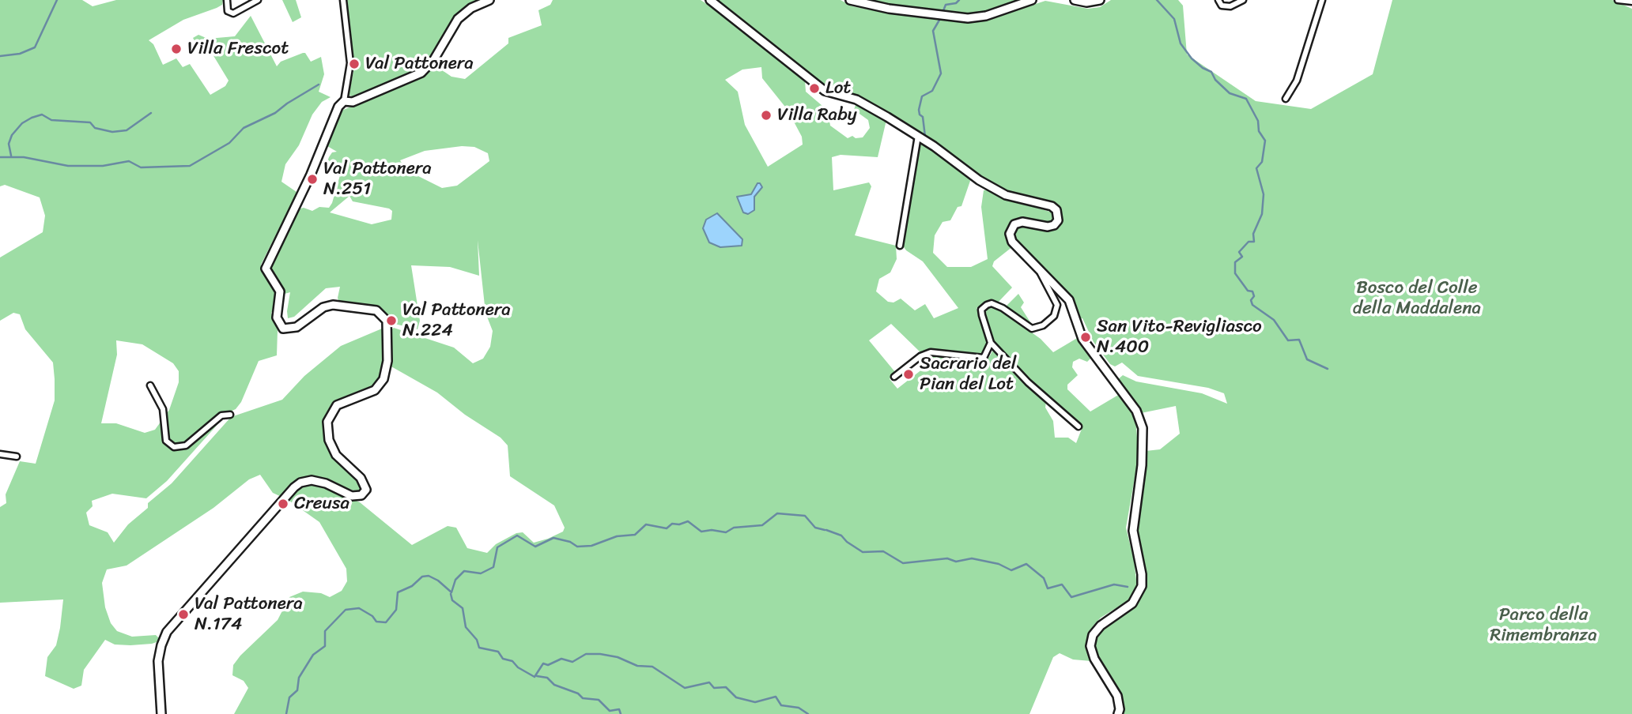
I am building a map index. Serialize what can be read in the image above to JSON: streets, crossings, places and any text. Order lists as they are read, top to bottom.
{
  "parks": ["Bosco del Colle della Maddalena", "Parco della Rimembranza"],
  "places": [
    "Villa Frescot",
    "Val Pattonera",
    "Lot",
    "Villa Raby",
    "Val Pattonera N.251",
    "Val Pattonera N.224",
    "San Vito-Revigliasco N.400",
    "Sacrario del Pian del Lot",
    "Creusa",
    "Val Pattonera N.174"
  ]
}
